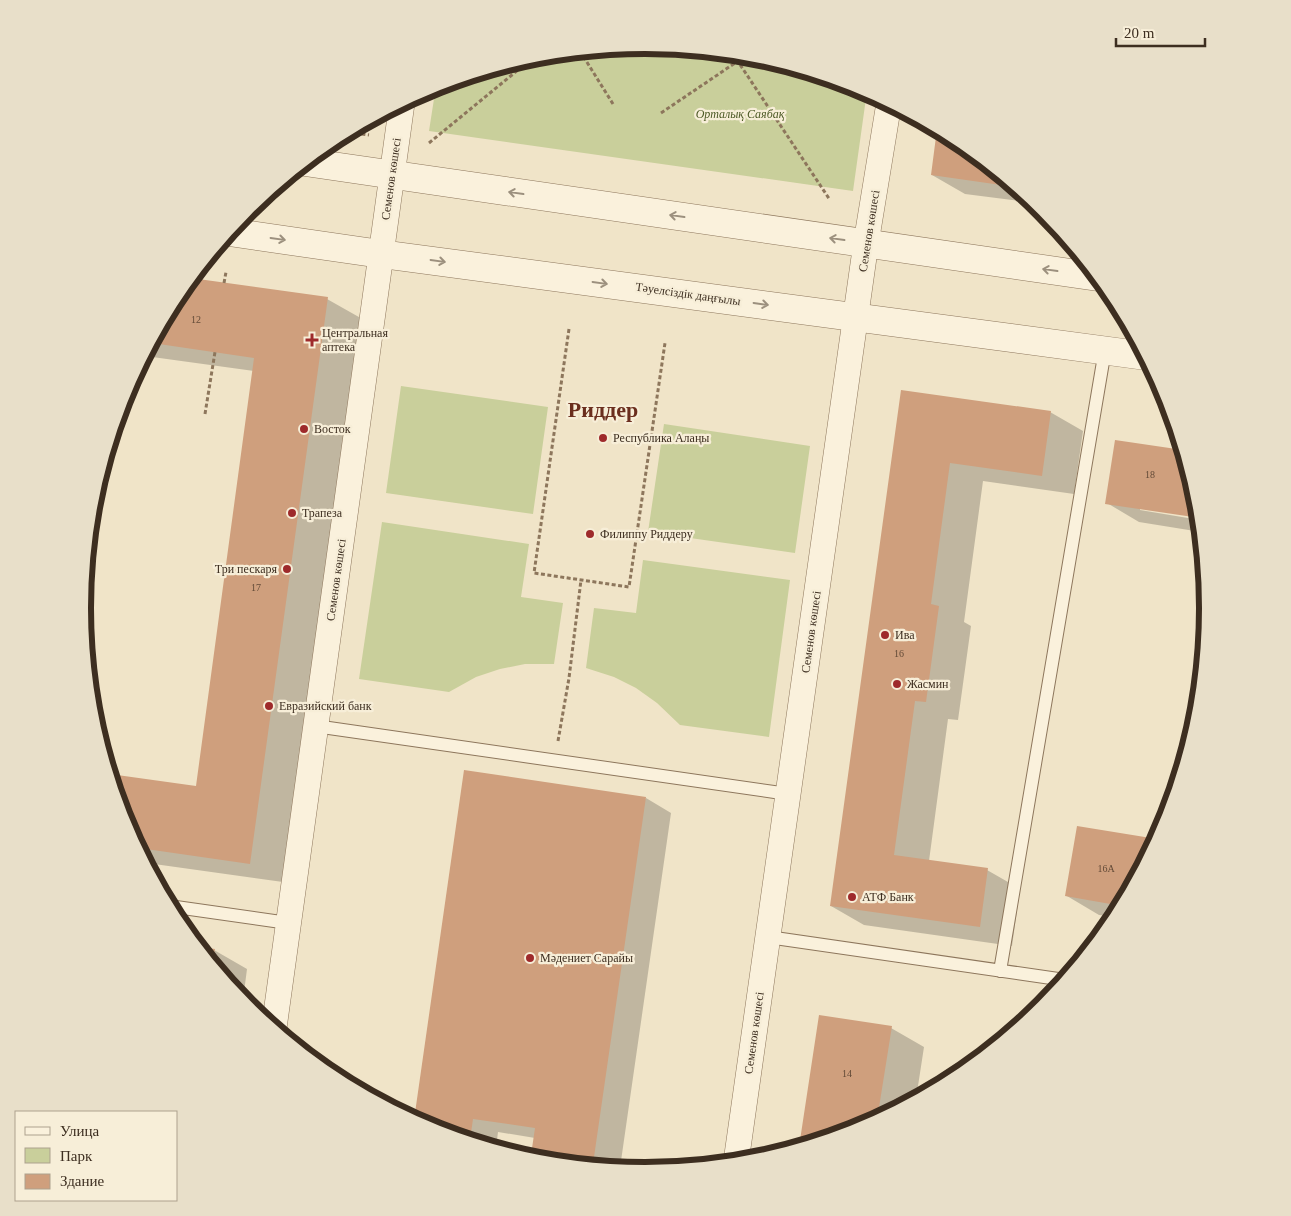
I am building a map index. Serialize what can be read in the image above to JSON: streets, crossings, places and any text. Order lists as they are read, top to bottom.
{
  "streets": {
    "street": ["Семенов көшесі", "Тәуелсіздік даңғылы"]
  },
  "crossings": [
    ["Семенов көшесі", "Тәуелсіздік даңғылы"]
  ],
  "districts": ["Риддер"],
  "parks": ["Орталық Саябақ"],
  "places": {
    "health": ["Центральная аптека"],
    "other": [
      "Восток",
      "Республика Алаңы",
      "Трапеза",
      "Филиппу Риддеру",
      "Три пескаря",
      "Ива",
      "Жасмин",
      "Евразийский банк",
      "АТФ Банк",
      "Мәдениет Сарайы"
    ]
  },
  "house_numbers": [
    "12",
    "18",
    "17",
    "16",
    "16А",
    "14"
  ],
  "legend": ["Улица", "Парк", "Здание"],
  "scale_bar": "20 m"
}
